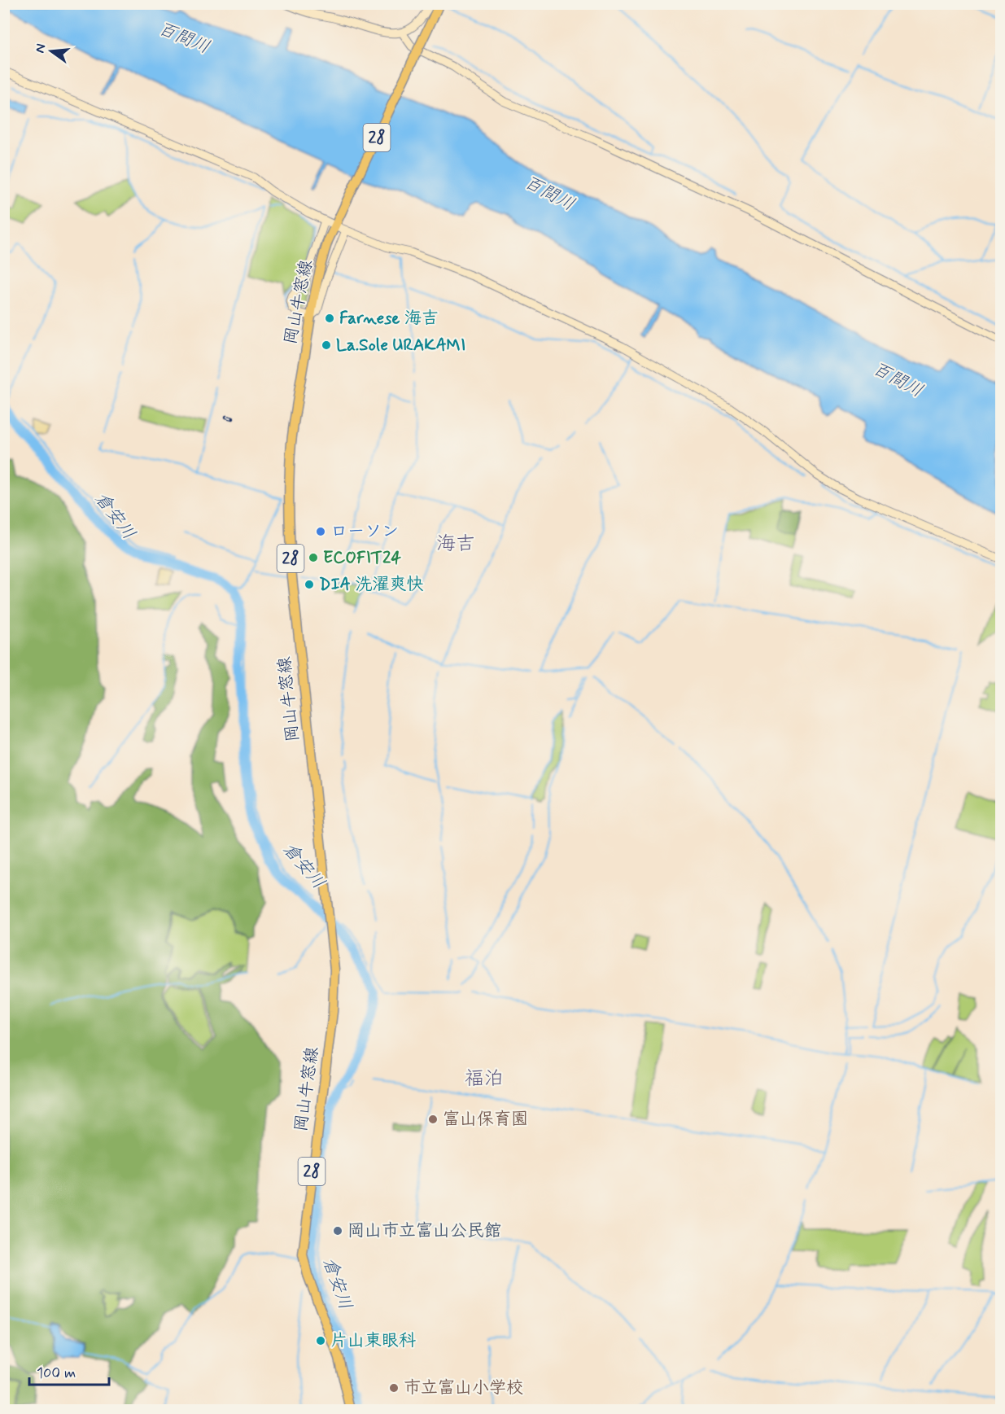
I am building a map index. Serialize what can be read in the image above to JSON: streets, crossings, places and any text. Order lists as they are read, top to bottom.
{
  "streets": {
    "main road": ["28", "岡山牛窓線"]
  },
  "districts": ["海吉", "福泊"],
  "water": ["百間川", "倉安川"],
  "places": [
    "Farnese 海吉",
    "La.Sole URAKAMI",
    "ローソン",
    "ECOFIT24",
    "DIA 洗濯爽快",
    "富山保育園",
    "岡山市立富山公民館",
    "片山東眼科",
    "市立富山小学校"
  ],
  "scale_bar": "100 m",
  "north": "left"
}
